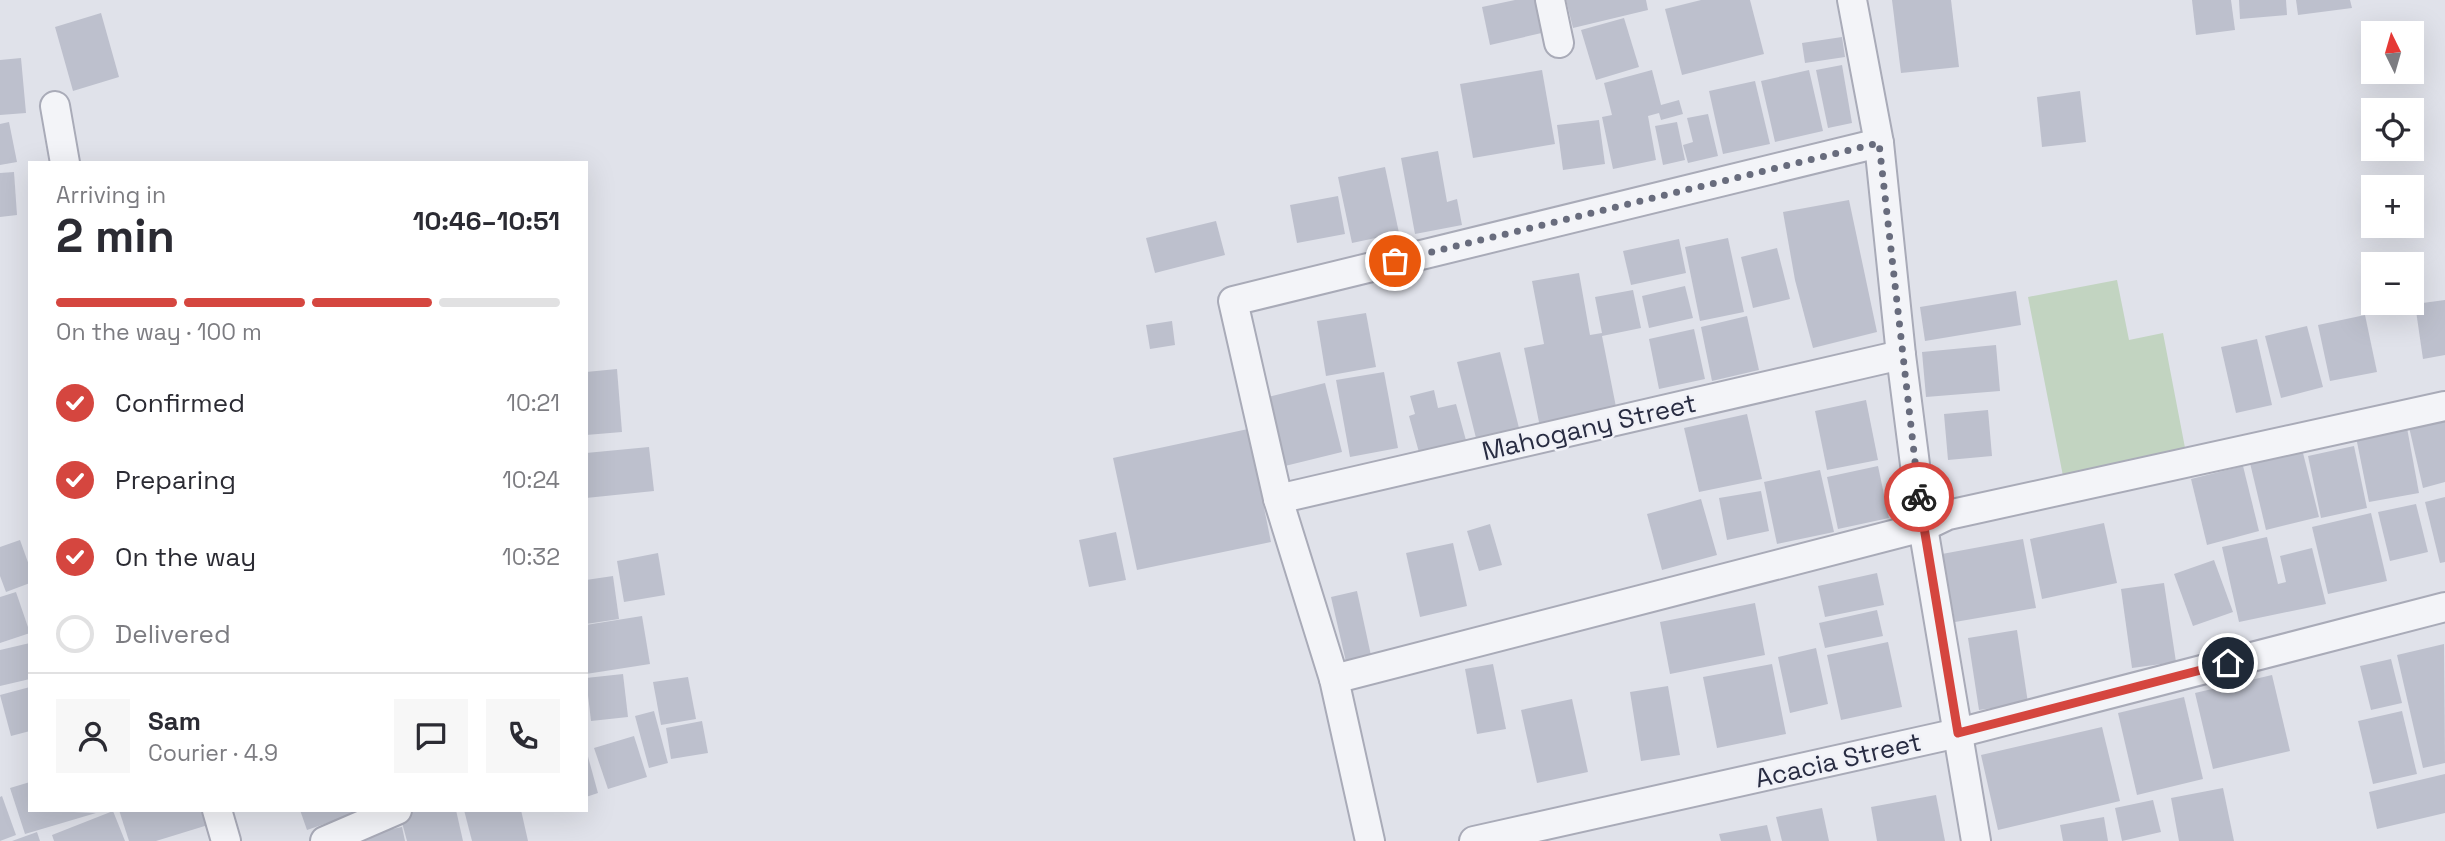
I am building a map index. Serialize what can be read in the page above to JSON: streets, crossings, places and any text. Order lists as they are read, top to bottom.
{
  "streets": {
    "street": ["Mahogany Street", "Acacia Street"]
  },
  "north": "top",
  "page": {
    "map_buttons": ["+", "−"],
    "heading": ["2 min", "Arriving in", "10:46–10:51"],
    "panel": ["Sam", "Courier · 4.9"],
    "bar": "On the way · 100 m",
    "list": [
      ["Confirmed", "10:21"],
      ["Preparing", "10:24"],
      ["On the way", "10:32"],
      "Delivered"
    ]
  }
}
